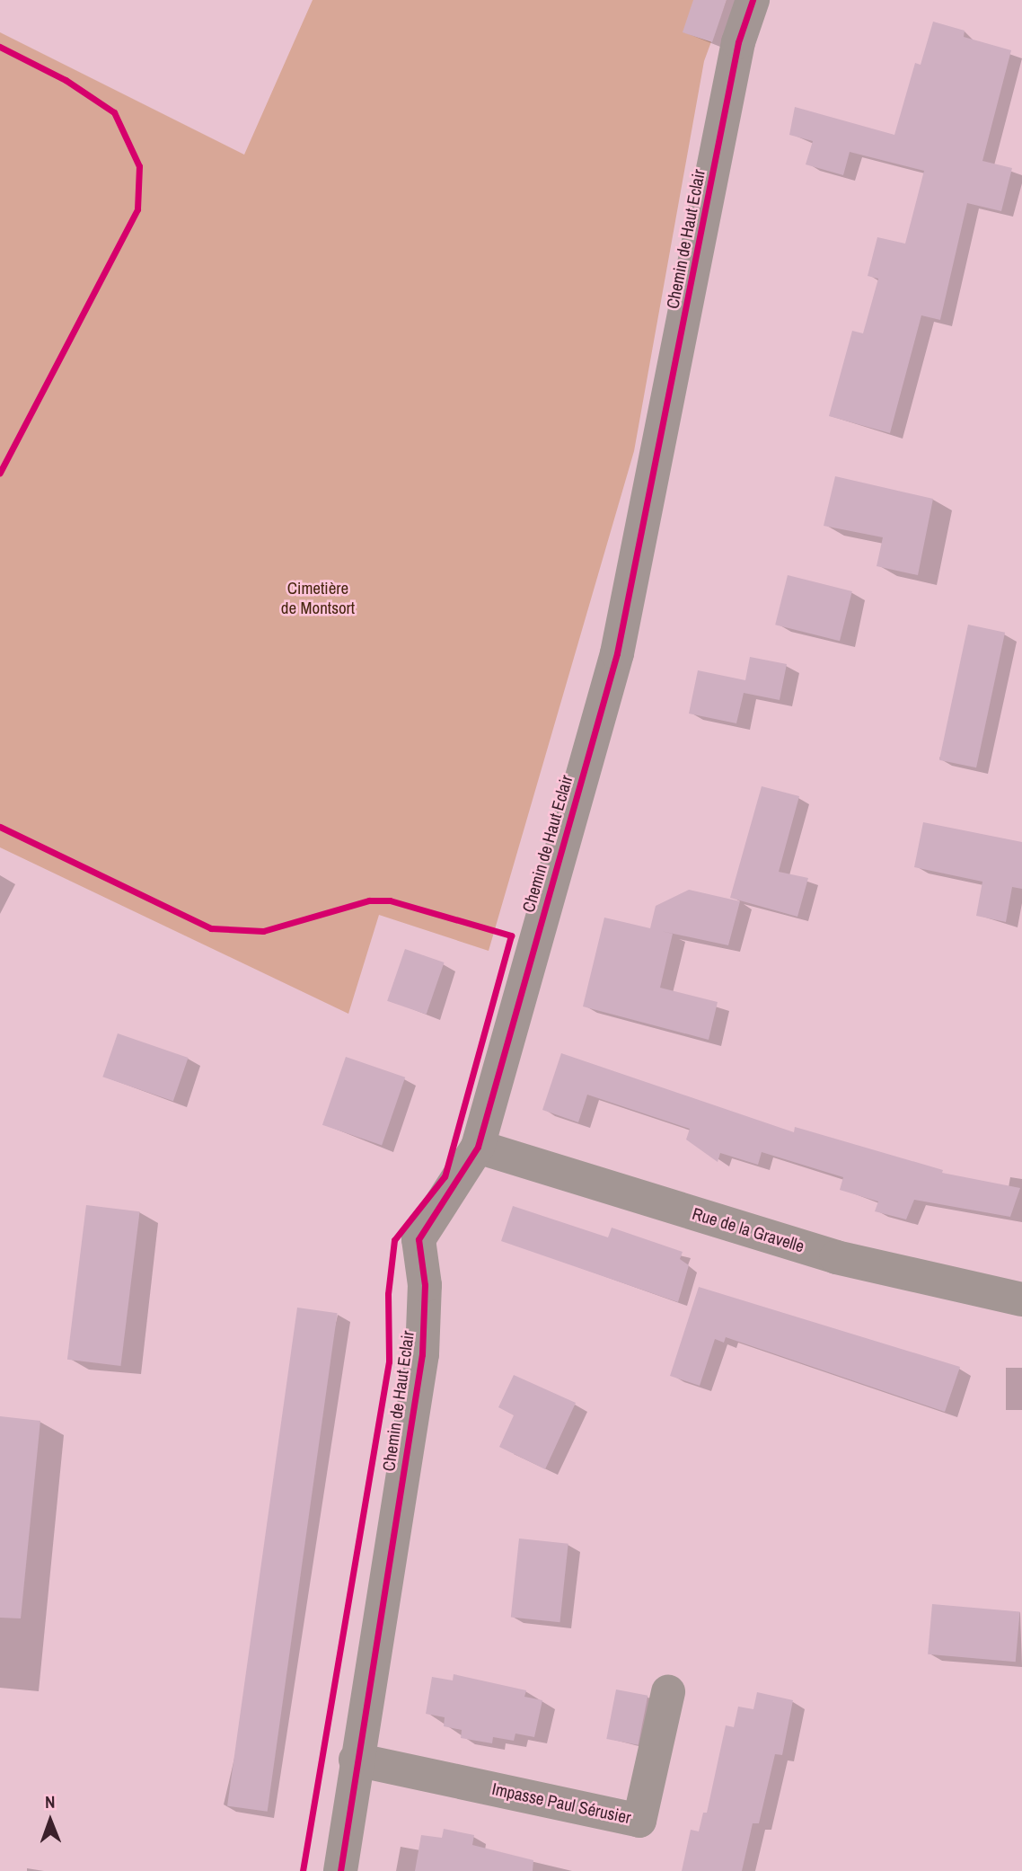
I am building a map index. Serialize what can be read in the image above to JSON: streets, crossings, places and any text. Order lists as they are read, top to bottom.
{
  "streets": {
    "street": ["Chemin de Haut Eclair", "Rue de la Gravelle", "Impasse Paul Sérusier"]
  },
  "crossings": [
    ["Chemin de Haut Eclair", "Rue de la Gravelle"],
    ["Chemin de Haut Eclair", "Impasse Paul Sérusier"]
  ],
  "parks": ["Cimetière de Montsort"],
  "north": "top"
}
